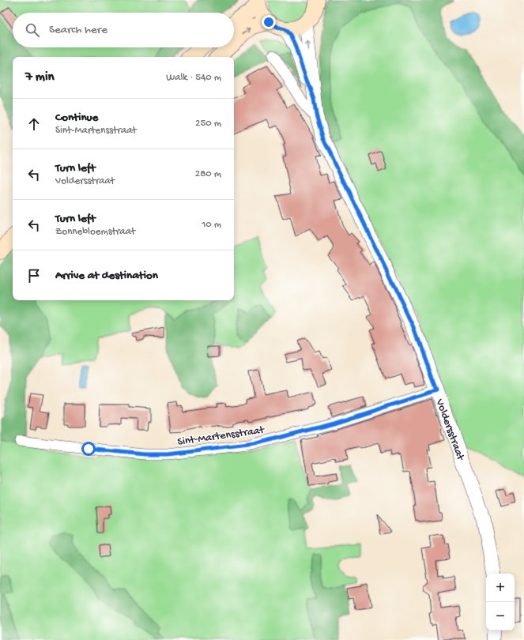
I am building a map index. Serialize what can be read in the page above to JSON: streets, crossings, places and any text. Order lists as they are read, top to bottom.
{
  "streets": {
    "street": ["Voldersstraat", "Sint-Martensstraat"]
  },
  "crossings": [
    ["Voldersstraat", "Sint-Martensstraat"]
  ],
  "page": {
    "search": "Search here",
    "heading": ["7 min", "Walk · 540 m"],
    "list": [
      ["Continue", "Sint-Martensstraat", "250 m"],
      ["Turn left", "Voldersstraat", "280 m"],
      ["Turn left", "Zonnebloemstraat", "10 m"],
      "Arrive at destination"
    ],
    "map_buttons": ["+", "−"]
  }
}
